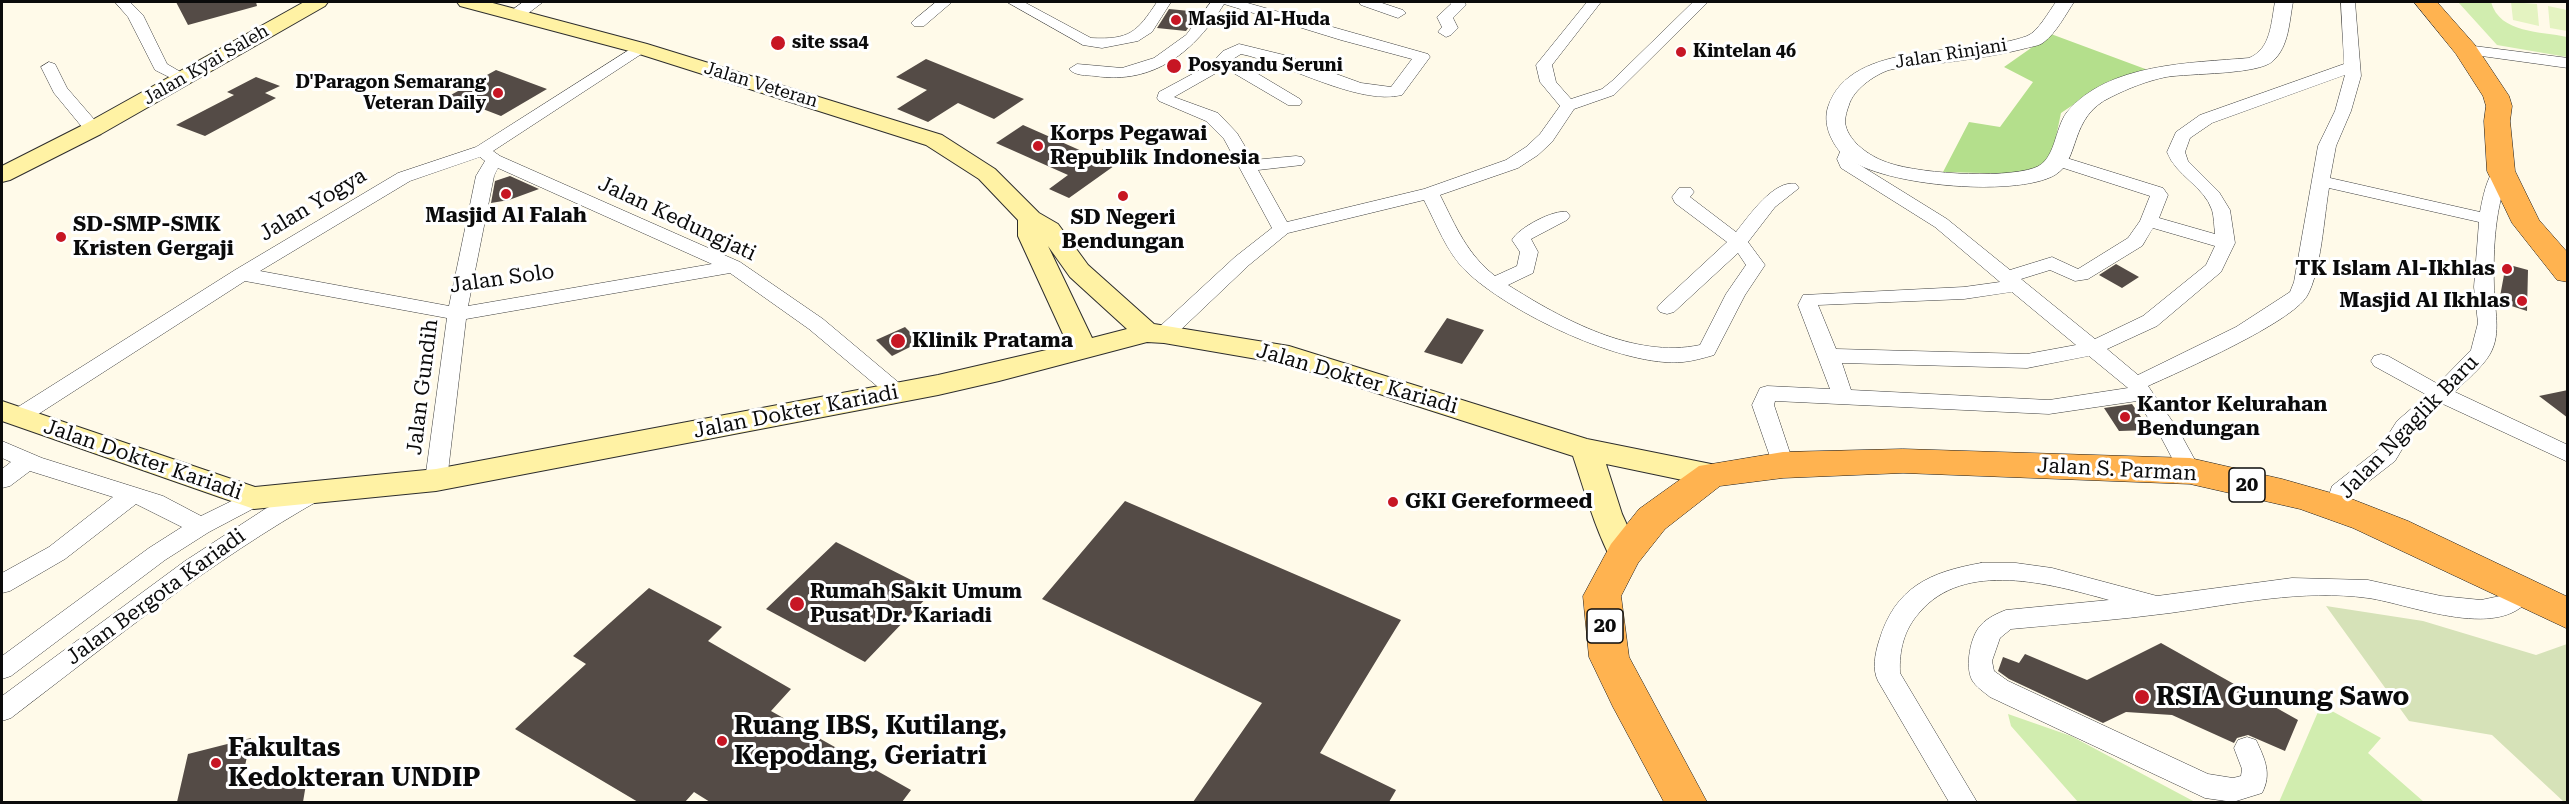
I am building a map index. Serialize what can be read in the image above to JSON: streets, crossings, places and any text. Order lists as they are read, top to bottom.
{
  "streets": {
    "highway": ["Jalan S. Parman", "20"],
    "main road": ["Jalan Kyai Saleh", "Jalan Veteran", "Jalan Dokter Kariadi"],
    "street": [
      "Jalan Rinjani",
      "Jalan Yogya",
      "Jalan Kedungjati",
      "Jalan Solo",
      "Jalan Gundih",
      "Jalan Ngaglik Baru",
      "Jalan Bergota Kariadi"
    ]
  },
  "crossings": [
    ["Jalan Veteran", "Jalan Yogya"],
    ["Jalan Veteran", "Jalan Dokter Kariadi"],
    ["Jalan Yogya", "Jalan Kedungjati"],
    ["Jalan Yogya", "Jalan Solo"],
    ["Jalan Yogya", "Jalan Dokter Kariadi"],
    ["Jalan Yogya", "Jalan Gundih"],
    ["Jalan Kedungjati", "Jalan Solo"],
    ["Jalan Kedungjati", "Jalan Dokter Kariadi"],
    ["Jalan Kedungjati", "Jalan Gundih"],
    ["Jalan Solo", "Jalan Gundih"],
    ["Jalan Dokter Kariadi", "Jalan Gundih"],
    ["Jalan Dokter Kariadi", "Jalan S. Parman"],
    ["Jalan Dokter Kariadi", "20"],
    ["Jalan Dokter Kariadi", "Jalan Bergota Kariadi"],
    ["Jalan Ngaglik Baru", "Jalan S. Parman"],
    ["Jalan S. Parman", "20"]
  ],
  "places": [
    "Masjid Al-Huda",
    "site ssa4",
    "Kintelan 46",
    "Posyandu Seruni",
    "D'Paragon Semarang Veteran Daily",
    "Korps Pegawai Republik Indonesia",
    "Masjid Al Falah",
    "SD Negeri Bendungan",
    "SD-SMP-SMK Kristen Gergaji",
    "TK Islam Al-Ikhlas",
    "Masjid Al Ikhlas",
    "Klinik Pratama",
    "Kantor Kelurahan Bendungan",
    "GKI Gereformeed",
    "Rumah Sakit Umum Pusat Dr. Kariadi",
    "RSIA Gunung Sawo",
    "Ruang IBS, Kutilang, Kepodang, Geriatri",
    "Fakultas Kedokteran UNDIP"
  ]
}
